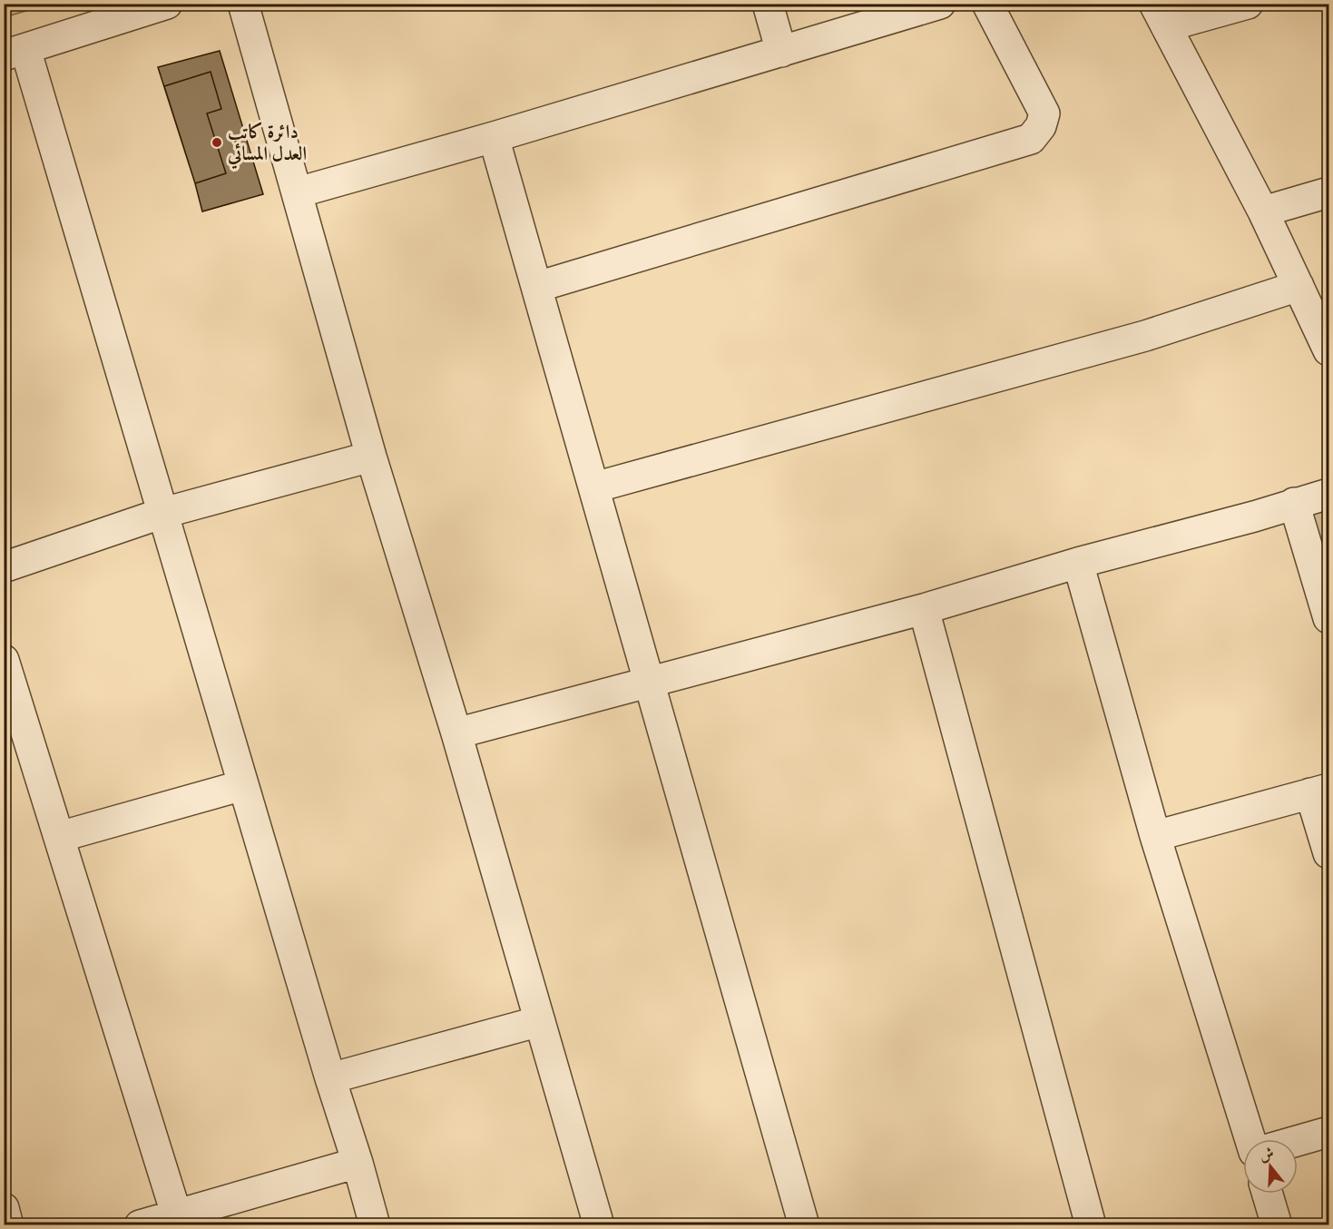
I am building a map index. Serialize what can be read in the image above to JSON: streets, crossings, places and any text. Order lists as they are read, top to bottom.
{
  "places": ["دائرة كاتب العدل المسائي"],
  "north": "top"
}
